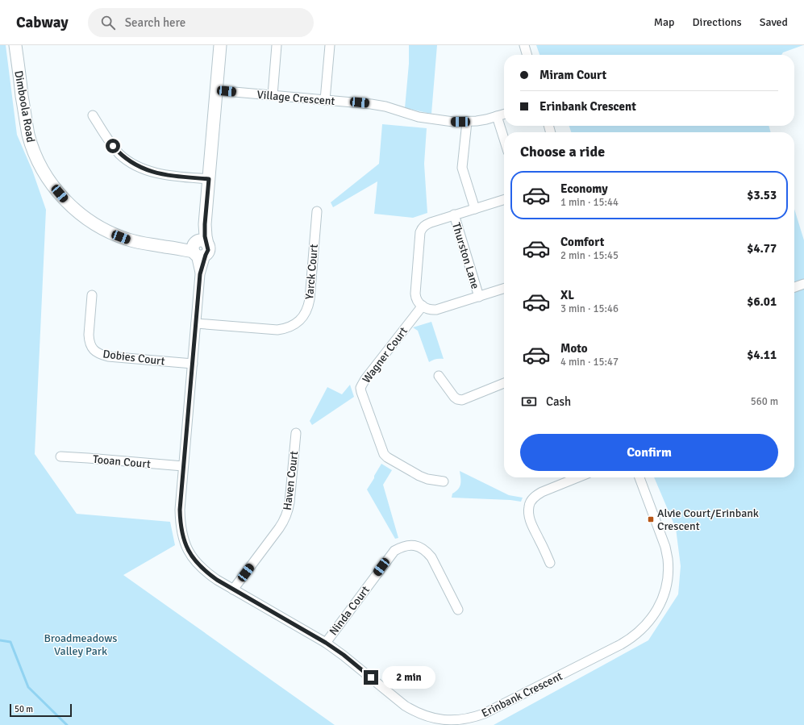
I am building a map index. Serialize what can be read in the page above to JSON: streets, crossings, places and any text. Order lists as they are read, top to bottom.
{
  "streets": {
    "street": [
      "Village Crescent",
      "Dimboola Road",
      "Thurston Lane",
      "Yarck Court",
      "Wagner Court",
      "Dobies Court",
      "Tooan Court",
      "Haven Court",
      "Ninda Court",
      "Erinbank Crescent"
    ]
  },
  "crossings": [
    ["Village Crescent", "Erinbank Crescent"],
    ["Dimboola Road", "Erinbank Crescent"],
    ["Yarck Court", "Erinbank Crescent"],
    ["Dobies Court", "Erinbank Crescent"],
    ["Tooan Court", "Erinbank Crescent"],
    ["Haven Court", "Erinbank Crescent"],
    ["Ninda Court", "Erinbank Crescent"]
  ],
  "parks": ["Broadmeadows Valley Park"],
  "places": {
    "transit": ["Alvie Court/Erinbank Crescent"]
  },
  "scale_bar": "50 m",
  "page": {
    "header": "Cabway",
    "search": "Search here",
    "nav": ["Map", "Directions", "Saved"],
    "banner": ["Miram Court", "Erinbank Crescent"],
    "heading": "Choose a ride",
    "list": [
      {
        "name": "Economy",
        "note": "1 min · 15:44",
        "value": "$3.53"
      },
      {
        "name": "Comfort",
        "note": "2 min · 15:45",
        "value": "$4.77"
      },
      {
        "name": "XL",
        "note": "3 min · 15:46",
        "value": "$6.01"
      },
      {
        "name": "Moto",
        "note": "4 min · 15:47",
        "value": "$4.11"
      }
    ],
    "pay": ["Cash", "560 m"],
    "buttons": "Confirm",
    "bubble": "2 min",
    "scale": "50 m"
  }
}
